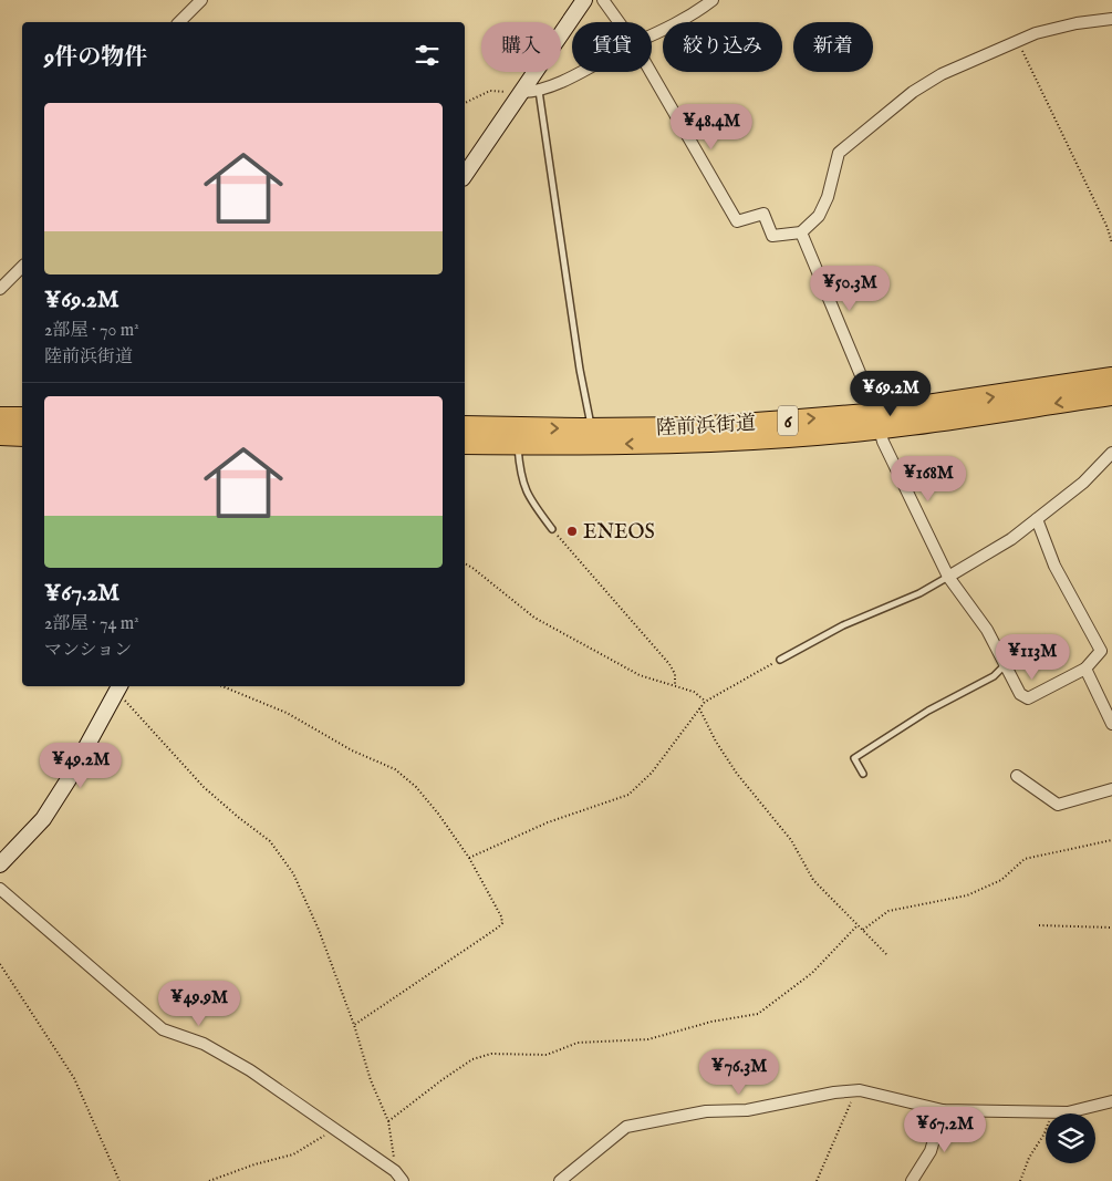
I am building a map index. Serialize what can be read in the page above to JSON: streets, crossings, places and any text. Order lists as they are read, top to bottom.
{
  "streets": {
    "highway": ["6", "陸前浜街道"]
  },
  "places": ["ENEOS"],
  "page": {
    "chip": [
      "購入",
      "賃貸",
      "絞り込み",
      "新着"
    ],
    "heading": "9件の物件",
    "list": [
      {
        "name": "¥69.2M",
        "note": "2部屋 · 70 m² · 陸前浜街道"
      },
      {
        "name": "¥67.2M",
        "note": "2部屋 · 74 m² · マンション"
      }
    ],
    "price": [
      "¥48.4M",
      "¥50.3M",
      "¥69.2M",
      "¥168M",
      "¥113M",
      "¥49.2M",
      "¥49.9M",
      "¥76.3M",
      "¥67.2M"
    ]
  }
}
